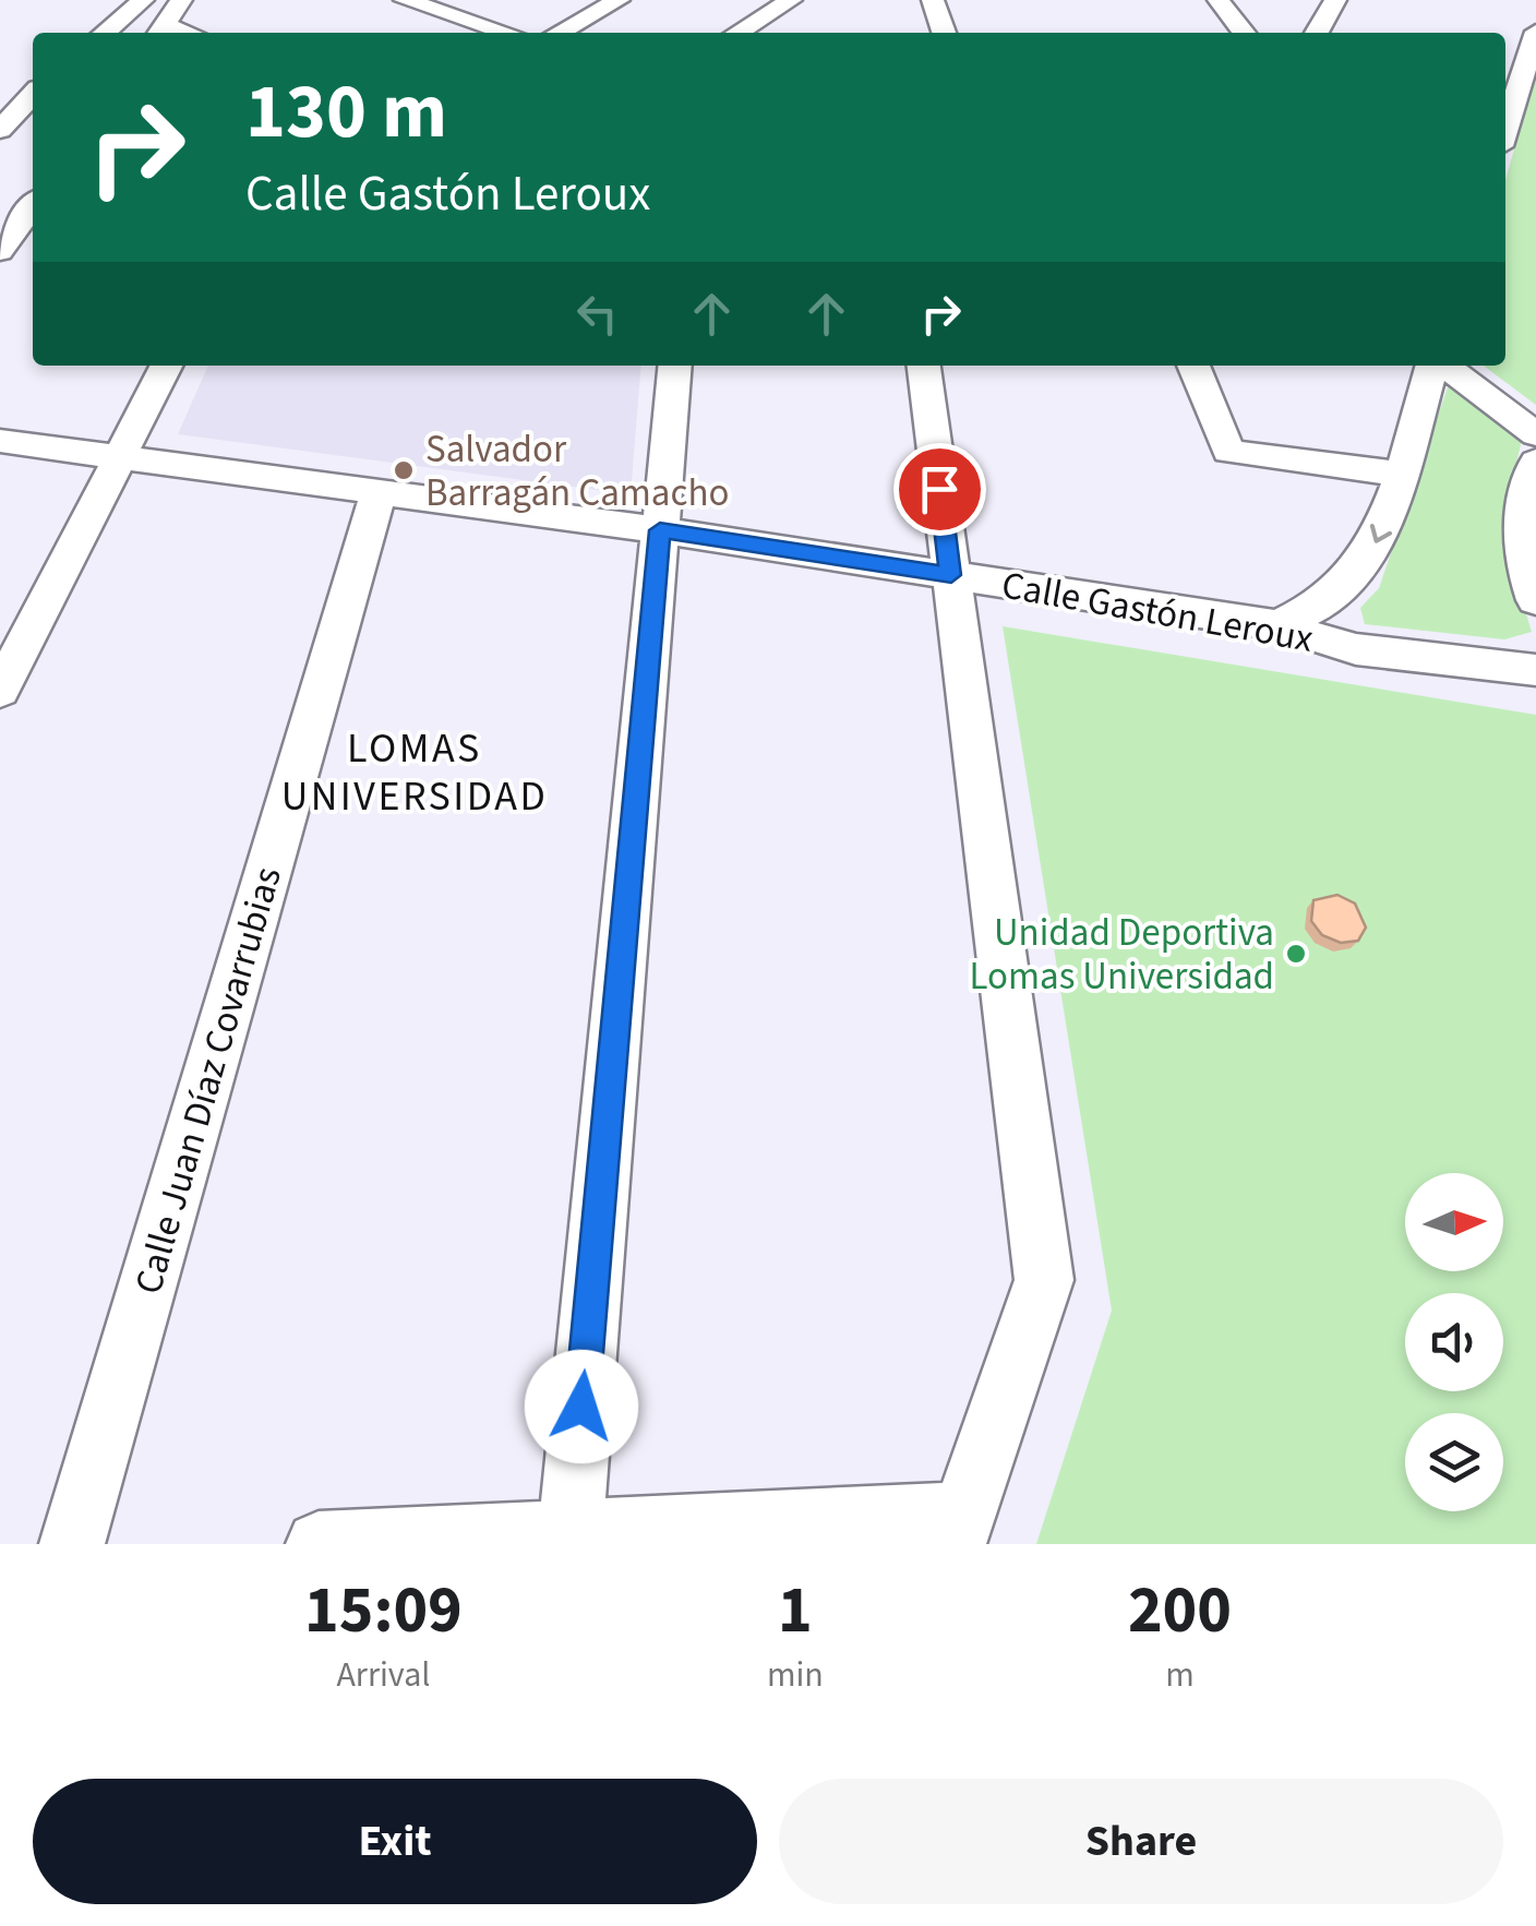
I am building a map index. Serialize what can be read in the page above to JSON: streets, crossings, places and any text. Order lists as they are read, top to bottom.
{
  "streets": {
    "street": ["Calle Gastón Leroux", "Calle Juan Díaz Covarrubias"]
  },
  "crossings": [
    ["Calle Gastón Leroux", "Calle Juan Díaz Covarrubias"]
  ],
  "districts": ["LOMAS UNIVERSIDAD"],
  "places": ["Salvador Barragán Camacho", "Unidad Deportiva Lomas Universidad"],
  "north": "right",
  "page": {
    "turn": ["130 m", "Calle Gastón Leroux"],
    "eta": [
      "15:09",
      "Arrival",
      "1",
      "min",
      "200",
      "m"
    ],
    "buttons": ["Exit", "Share"]
  }
}
